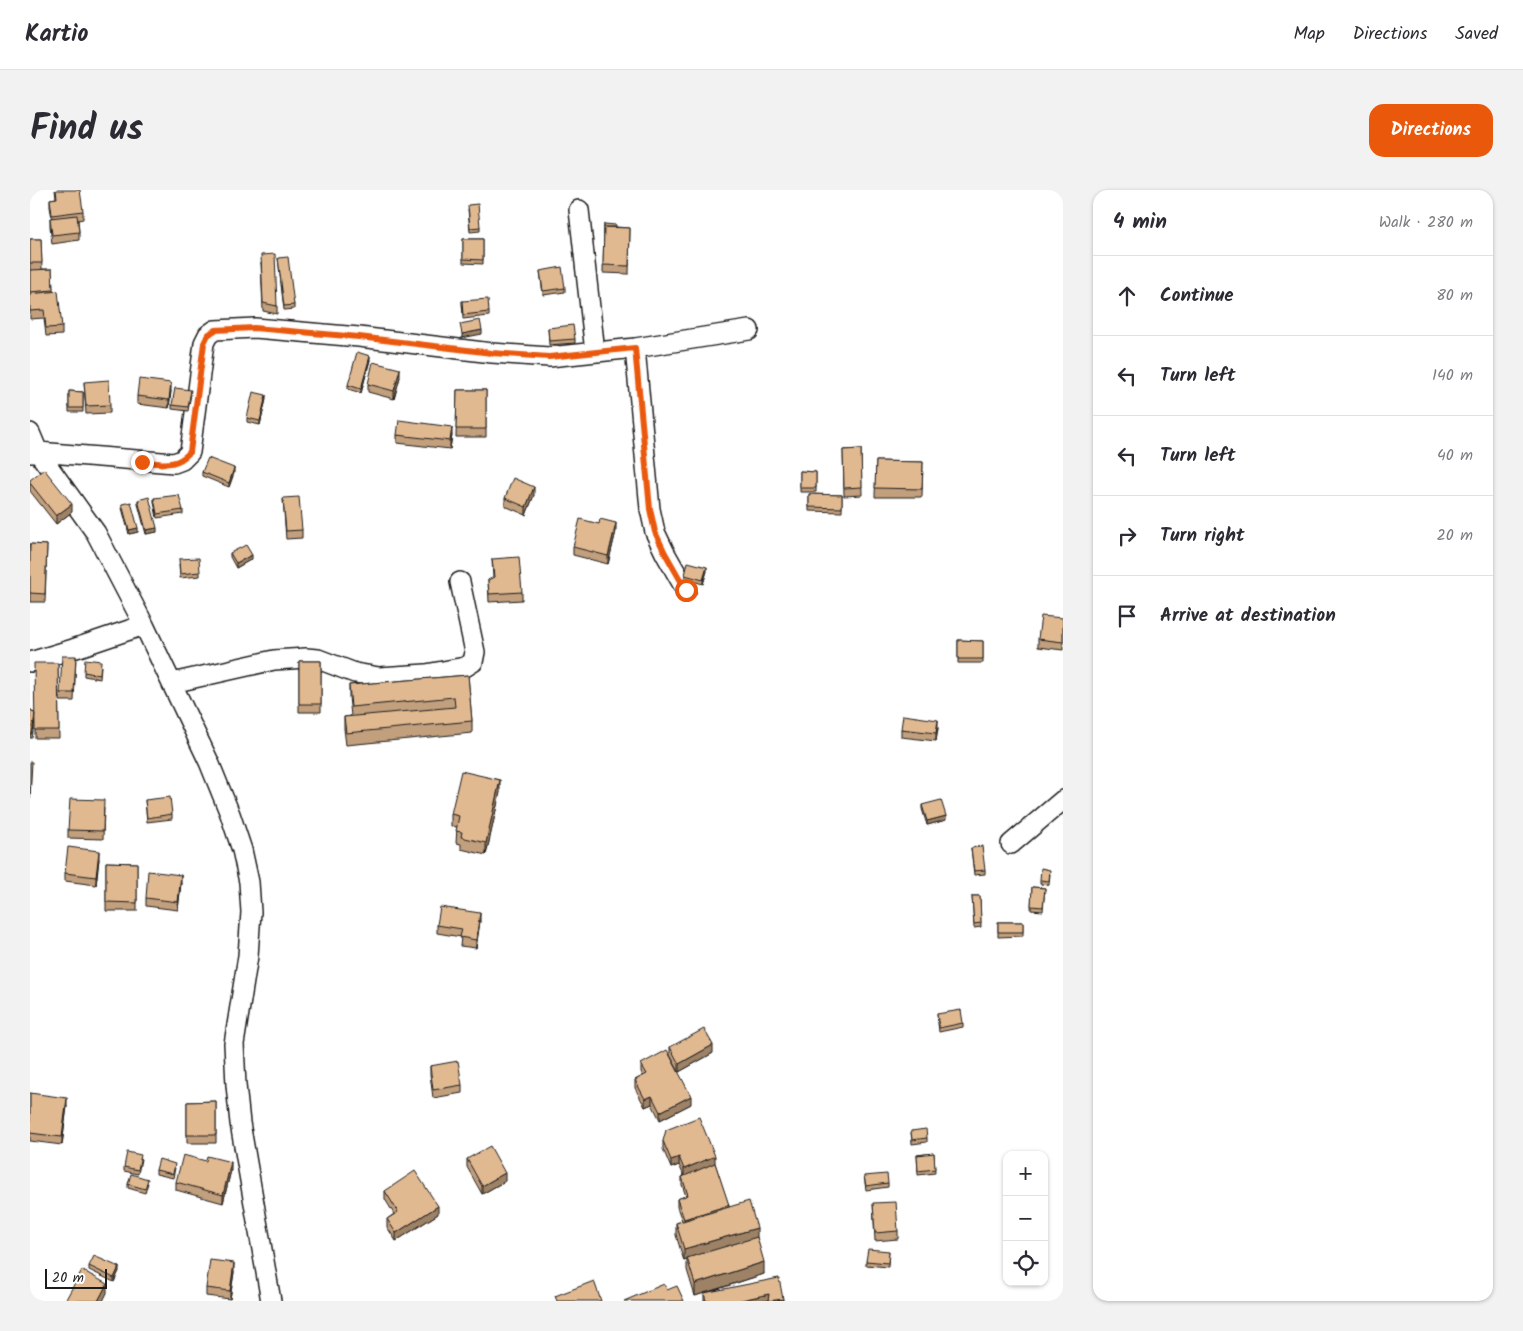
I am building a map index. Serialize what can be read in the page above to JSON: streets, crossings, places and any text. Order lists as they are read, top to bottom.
{
  "scale_bar": "20 m",
  "page": {
    "header": "Kartio",
    "nav": ["Map", "Directions", "Saved"],
    "title": "Find us",
    "buttons": "Directions",
    "heading": ["4 min", "Walk · 280 m"],
    "list": [
      ["Continue", "80 m"],
      ["Turn left", "140 m"],
      ["Turn left", "40 m"],
      ["Turn right", "20 m"],
      "Arrive at destination"
    ],
    "map_buttons": ["+", "−"],
    "scale": "20 m"
  }
}
